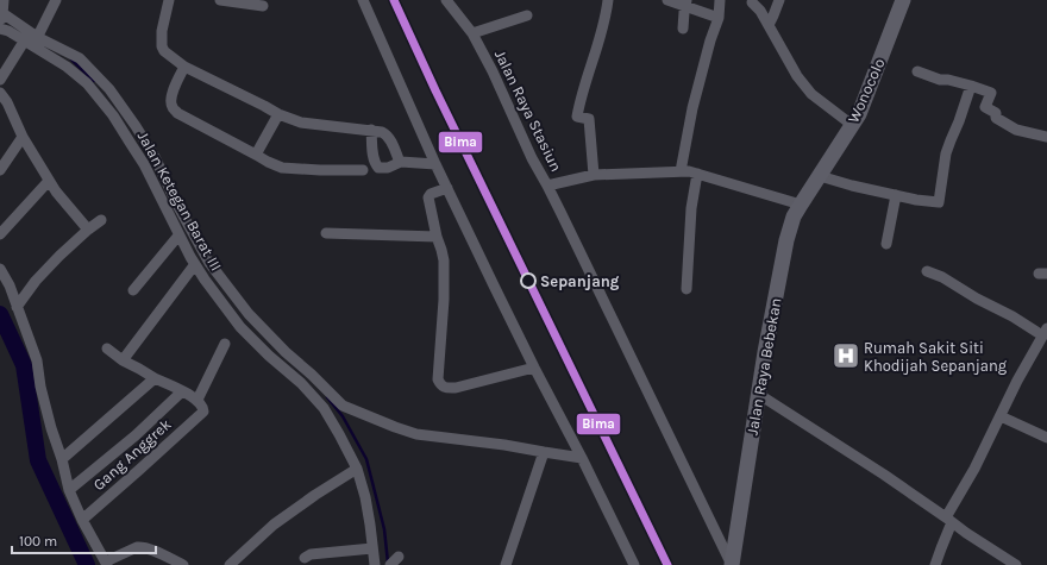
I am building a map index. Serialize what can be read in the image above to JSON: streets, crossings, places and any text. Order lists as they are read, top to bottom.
{
  "streets": {
    "main road": ["Wonocolo", "Jalan Raya Bebekan"],
    "street": ["Jalan Raya Stasiun", "Jalan Ketegan Barat III", "Gang Anggrek"]
  },
  "crossings": [
    ["Wonocolo", "Jalan Raya Bebekan"],
    ["Jalan Raya Stasiun", "Jalan Raya Bebekan"]
  ],
  "places": {
    "other": ["Sepanjang"],
    "hospital": ["Rumah Sakit Siti Khodijah Sepanjang"]
  },
  "lines": ["transit line Bima"],
  "scale_bar": "100 m"
}
